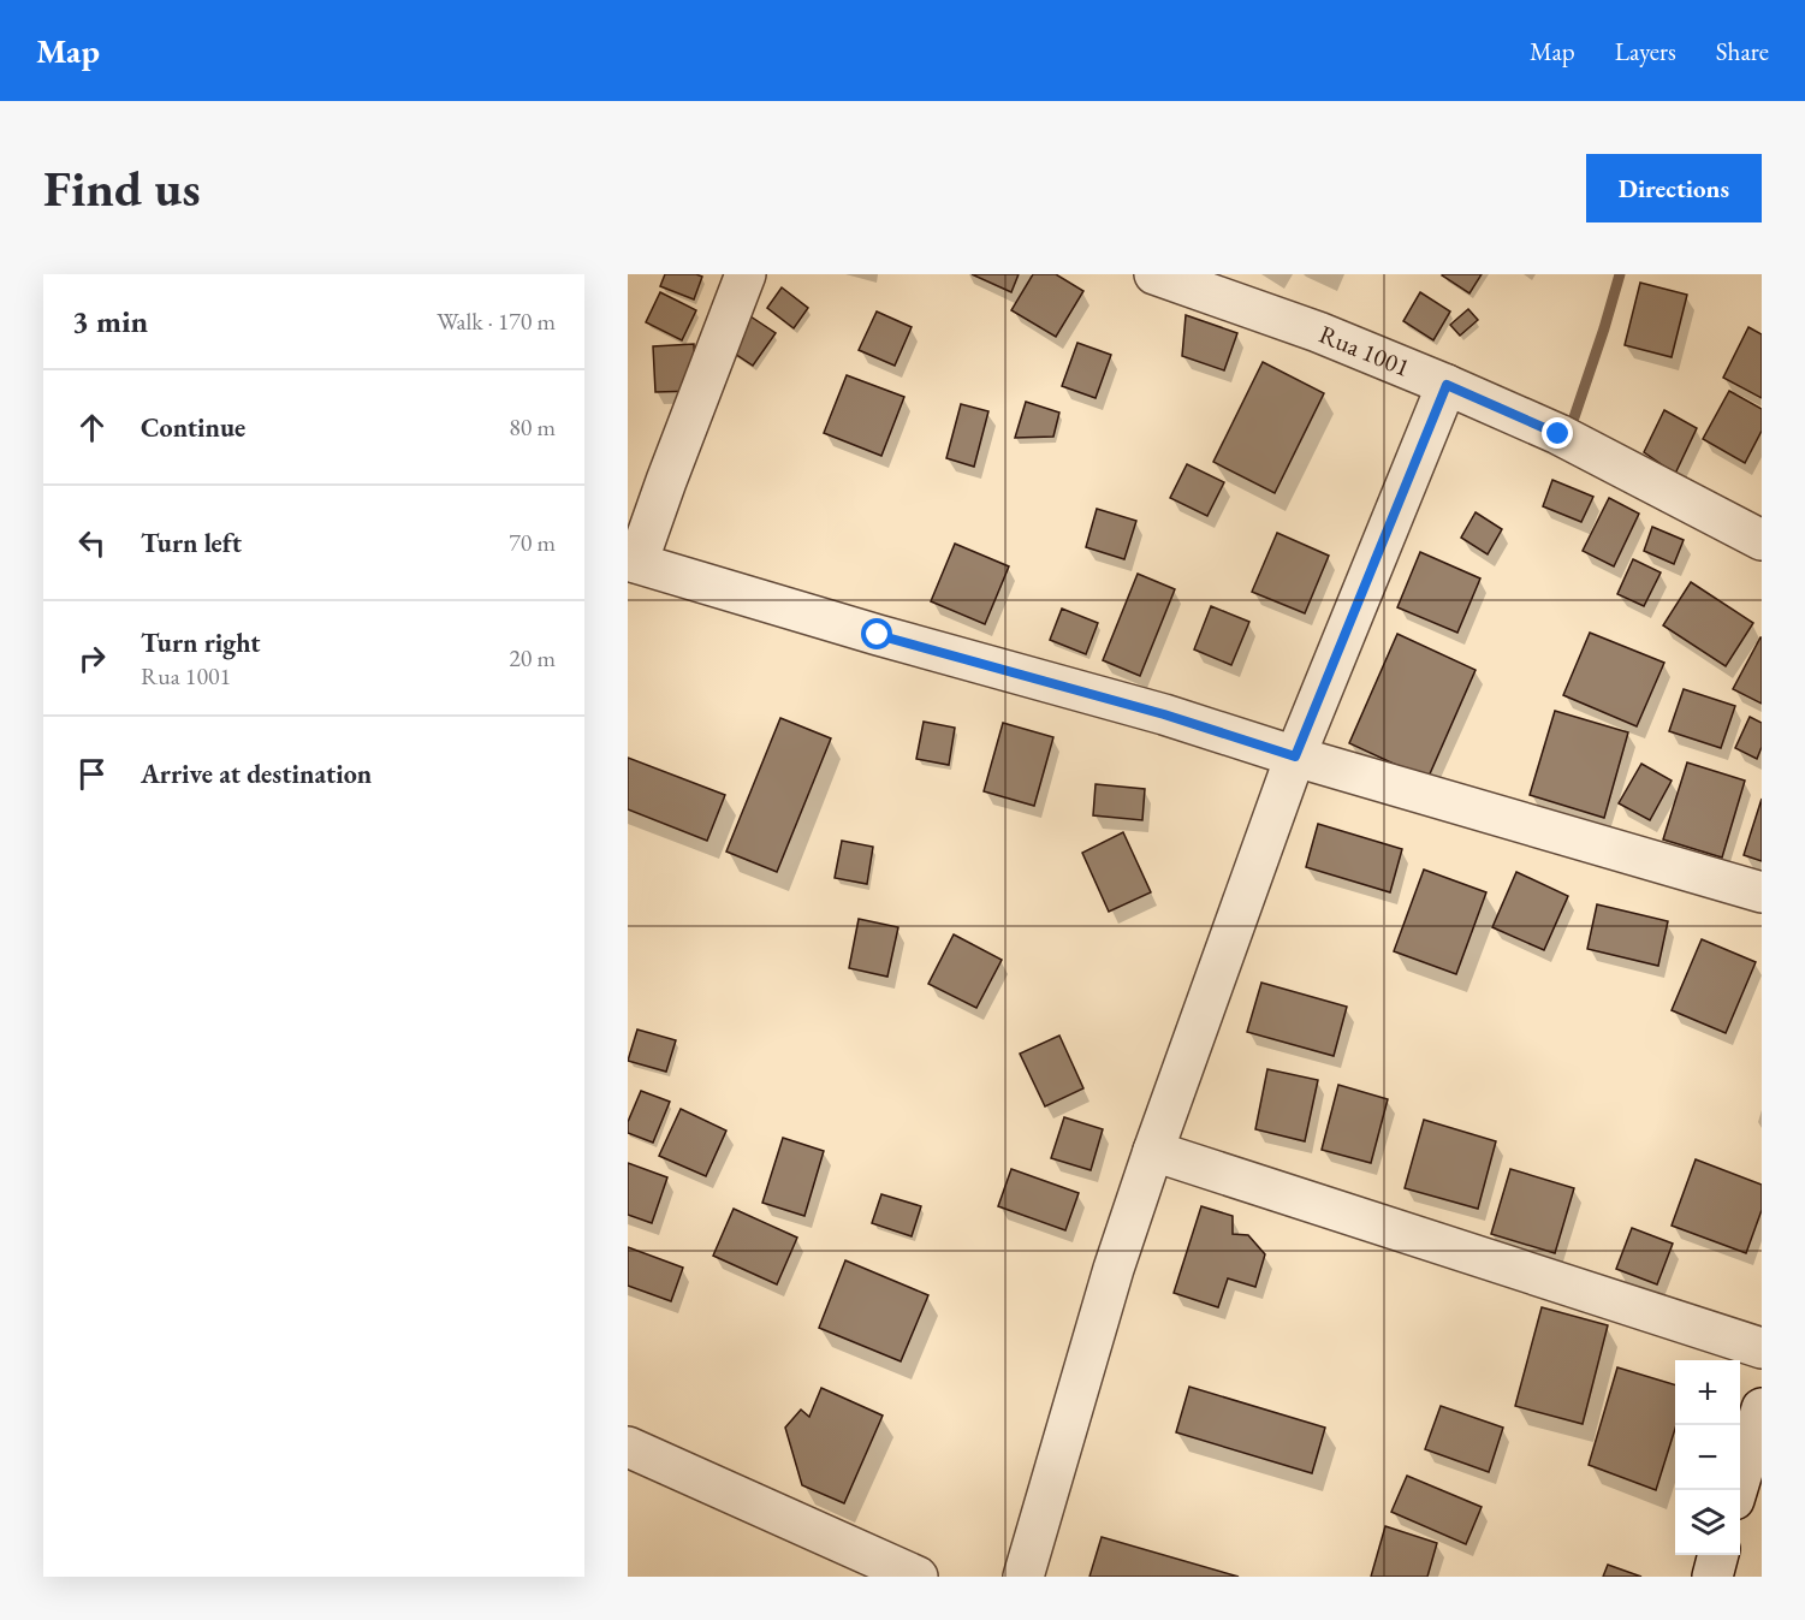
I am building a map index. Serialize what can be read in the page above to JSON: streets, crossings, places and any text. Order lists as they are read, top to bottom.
{
  "streets": {
    "street": ["Rua 1001"]
  },
  "page": {
    "header": "Map",
    "nav": ["Map", "Layers", "Share"],
    "buttons": "Directions",
    "title": "Find us",
    "heading": ["3 min", "Walk · 170 m"],
    "list": [
      ["Continue", "80 m"],
      ["Turn left", "70 m"],
      ["Turn right", "Rua 1001", "20 m"],
      "Arrive at destination"
    ],
    "map_buttons": ["+", "−"]
  }
}
